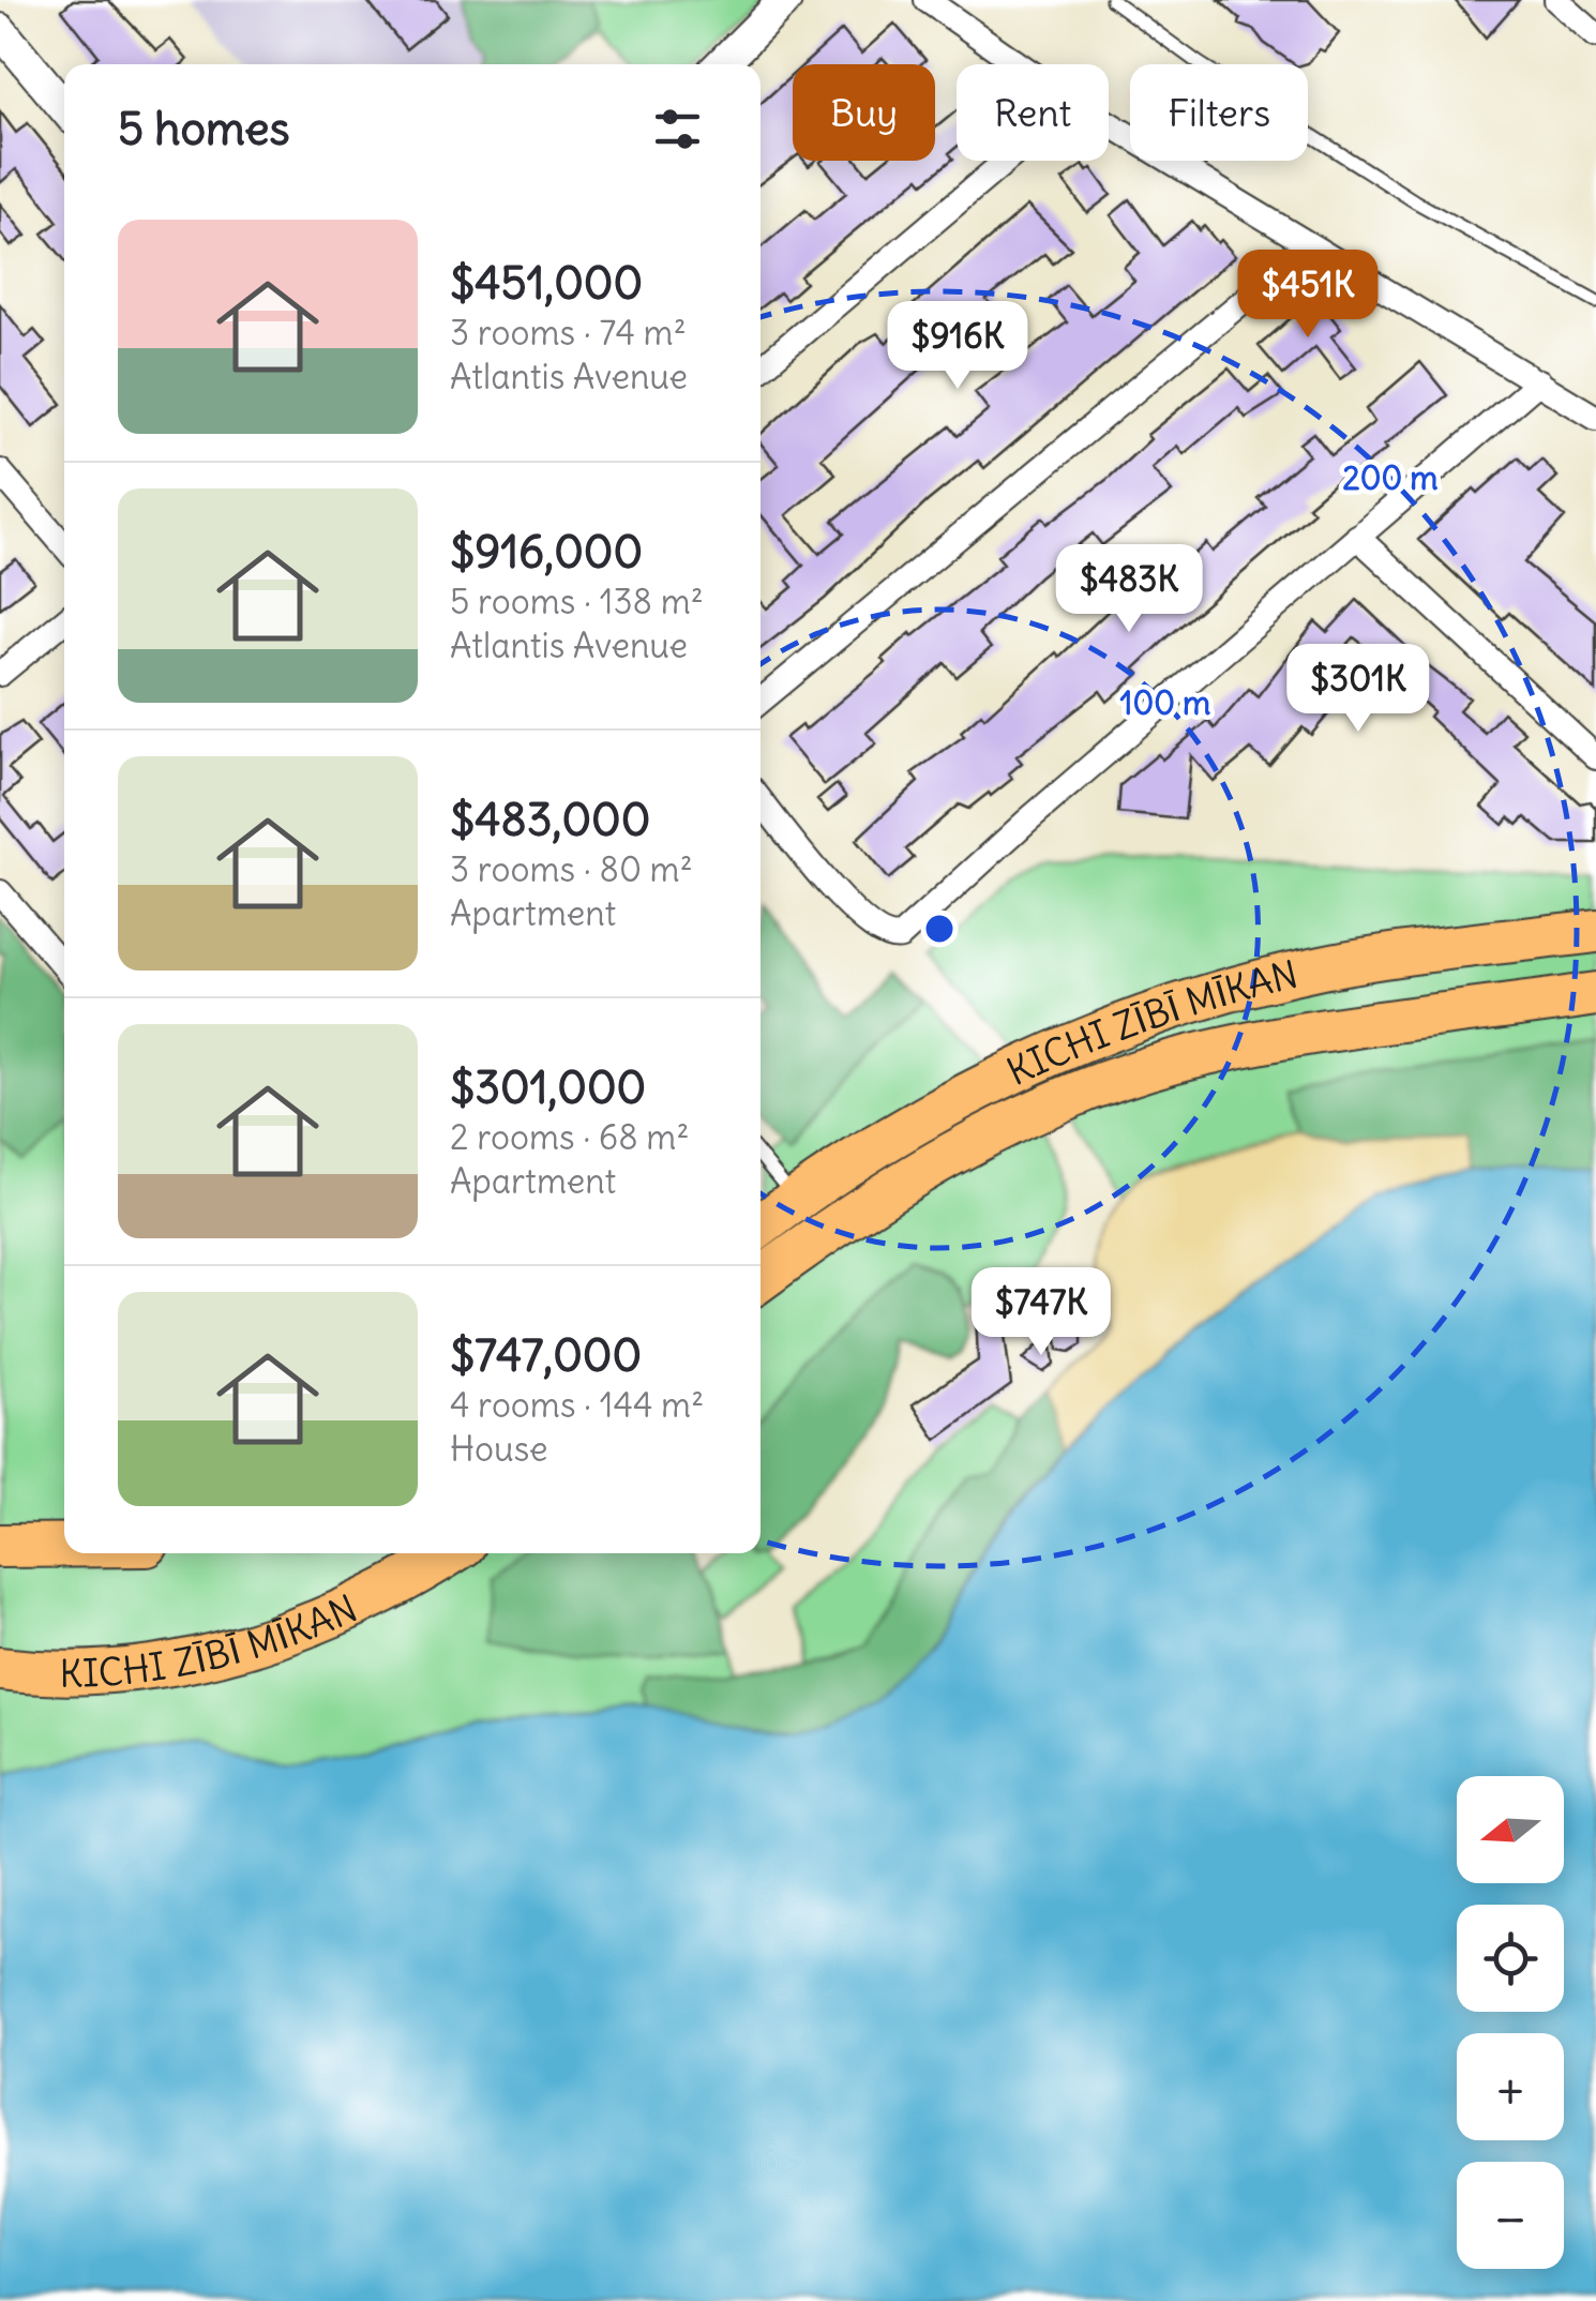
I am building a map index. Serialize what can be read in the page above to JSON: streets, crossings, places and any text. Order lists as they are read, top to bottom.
{
  "streets": {
    "highway": ["KICHI ZĪBĪ MĪKAN"]
  },
  "north": "left",
  "page": {
    "chip": ["Buy", "Rent", "Filters"],
    "heading": "5 homes",
    "list": [
      {
        "name": "$451,000",
        "note": "3 rooms · 74 m² · Atlantis Avenue"
      },
      {
        "name": "$916,000",
        "note": "5 rooms · 138 m² · Atlantis Avenue"
      },
      {
        "name": "$483,000",
        "note": "3 rooms · 80 m² · Apartment"
      },
      {
        "name": "$301,000",
        "note": "2 rooms · 68 m² · Apartment"
      },
      {
        "name": "$747,000",
        "note": "4 rooms · 144 m² · House"
      }
    ],
    "price": [
      "$451K",
      "$916K",
      "$483K",
      "$301K",
      "$747K"
    ],
    "map_buttons": ["+", "−"]
  },
  "rings": ["200 m", "100 m"]
}
